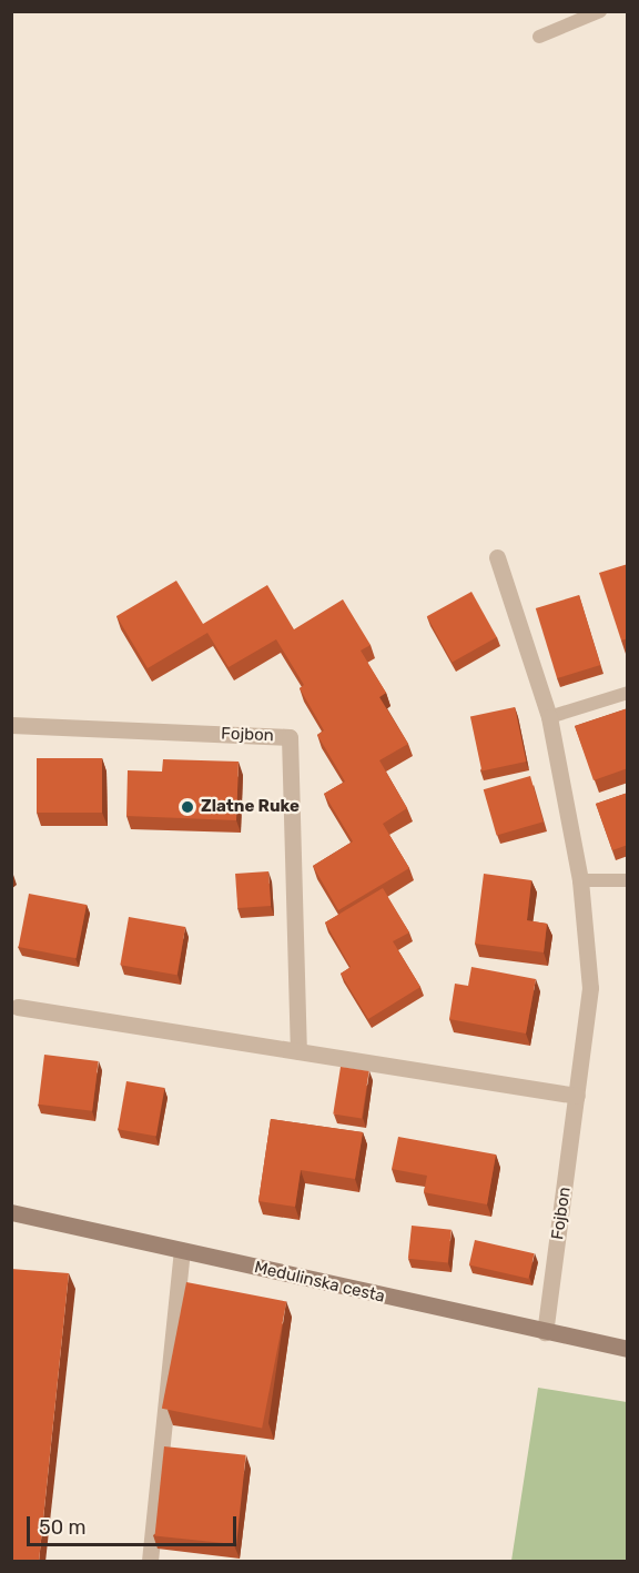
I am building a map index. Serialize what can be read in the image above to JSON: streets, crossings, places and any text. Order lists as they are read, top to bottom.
{
  "streets": {
    "main road": ["Medulinska cesta"],
    "street": ["Fojbon"]
  },
  "crossings": [
    ["Fojbon", "Medulinska cesta"]
  ],
  "places": ["Zlatne Ruke"],
  "scale_bar": "50 m"
}
